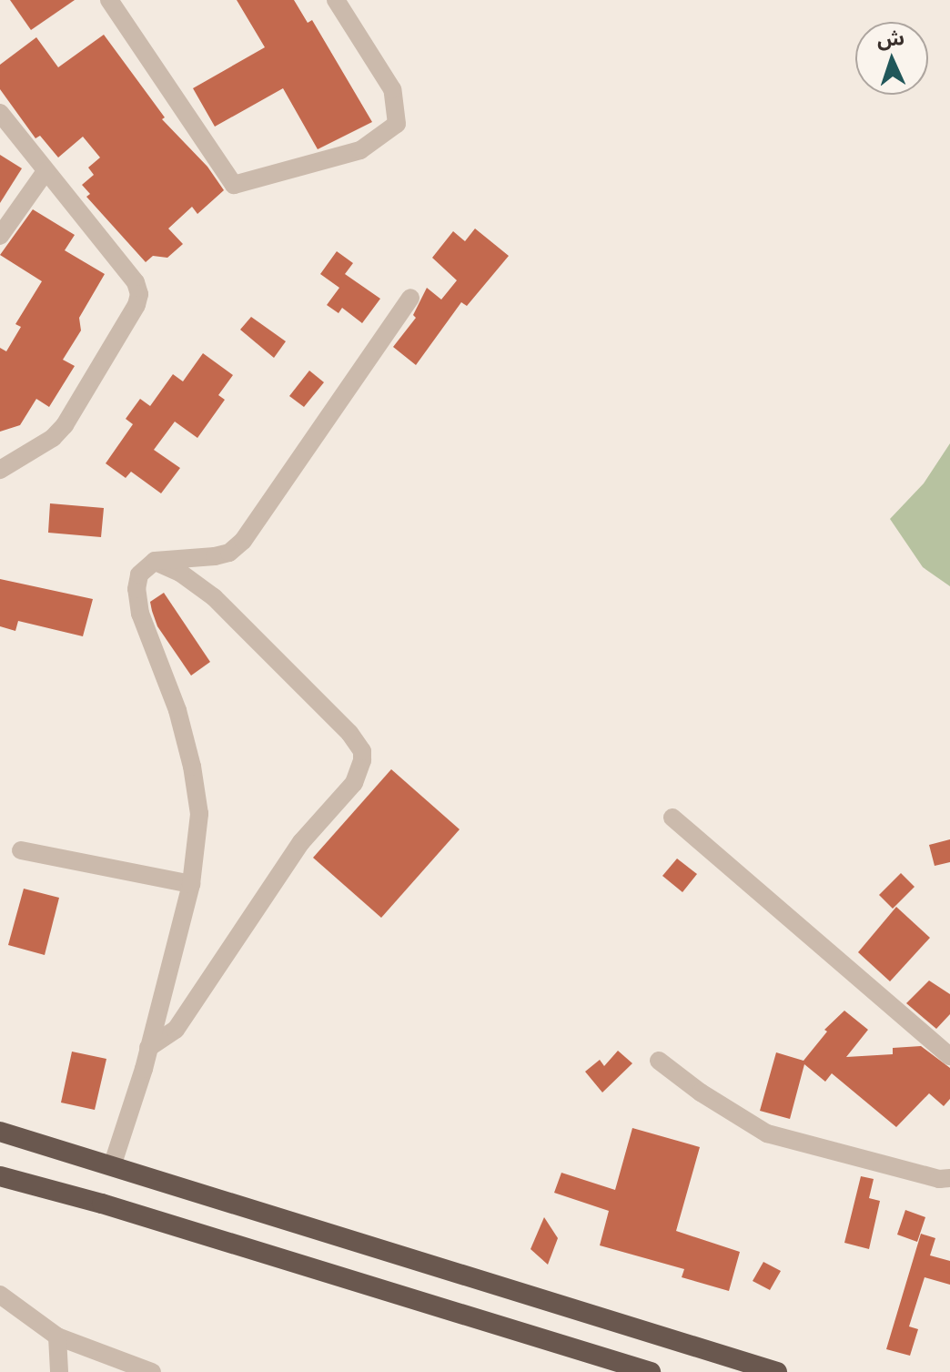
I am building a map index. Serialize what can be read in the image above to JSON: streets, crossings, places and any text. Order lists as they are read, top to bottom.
{
  "north": "top"
}
